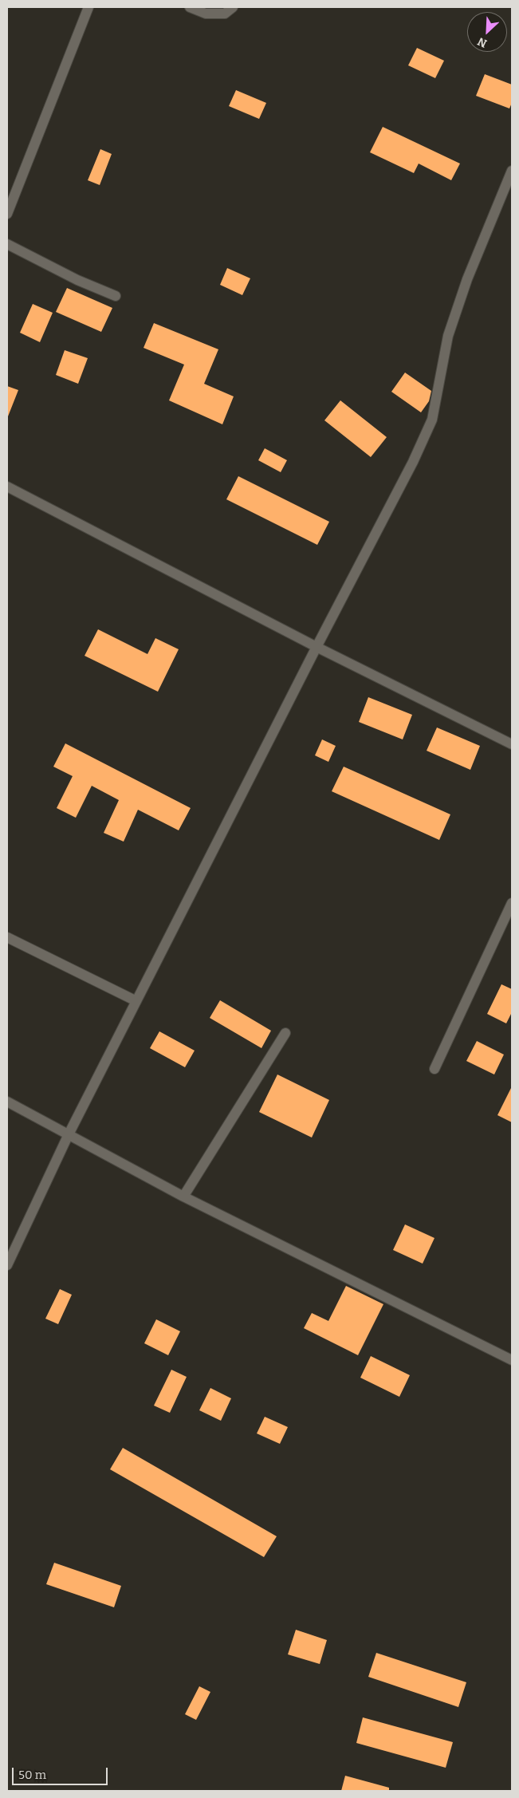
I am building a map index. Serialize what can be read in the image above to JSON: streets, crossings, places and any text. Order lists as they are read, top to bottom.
{
  "scale_bar": "50 m",
  "north": "bottom left"
}
